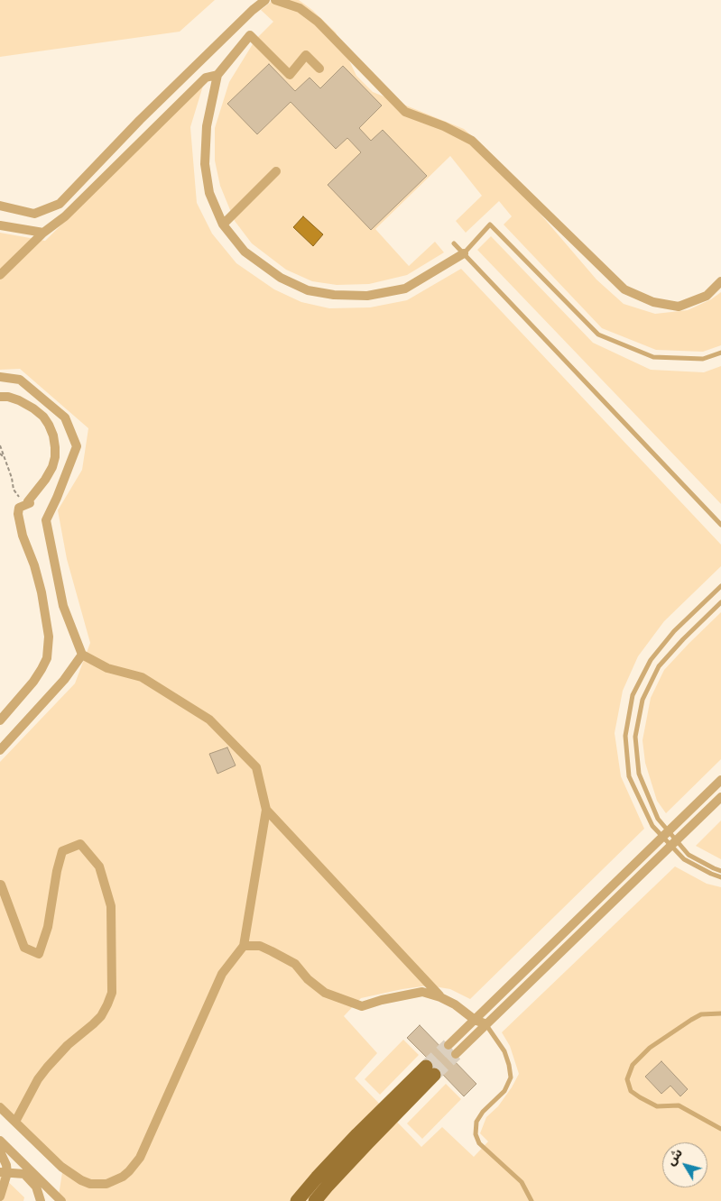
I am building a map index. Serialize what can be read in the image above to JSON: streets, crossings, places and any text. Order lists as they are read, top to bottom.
{
  "north": "top left"
}
